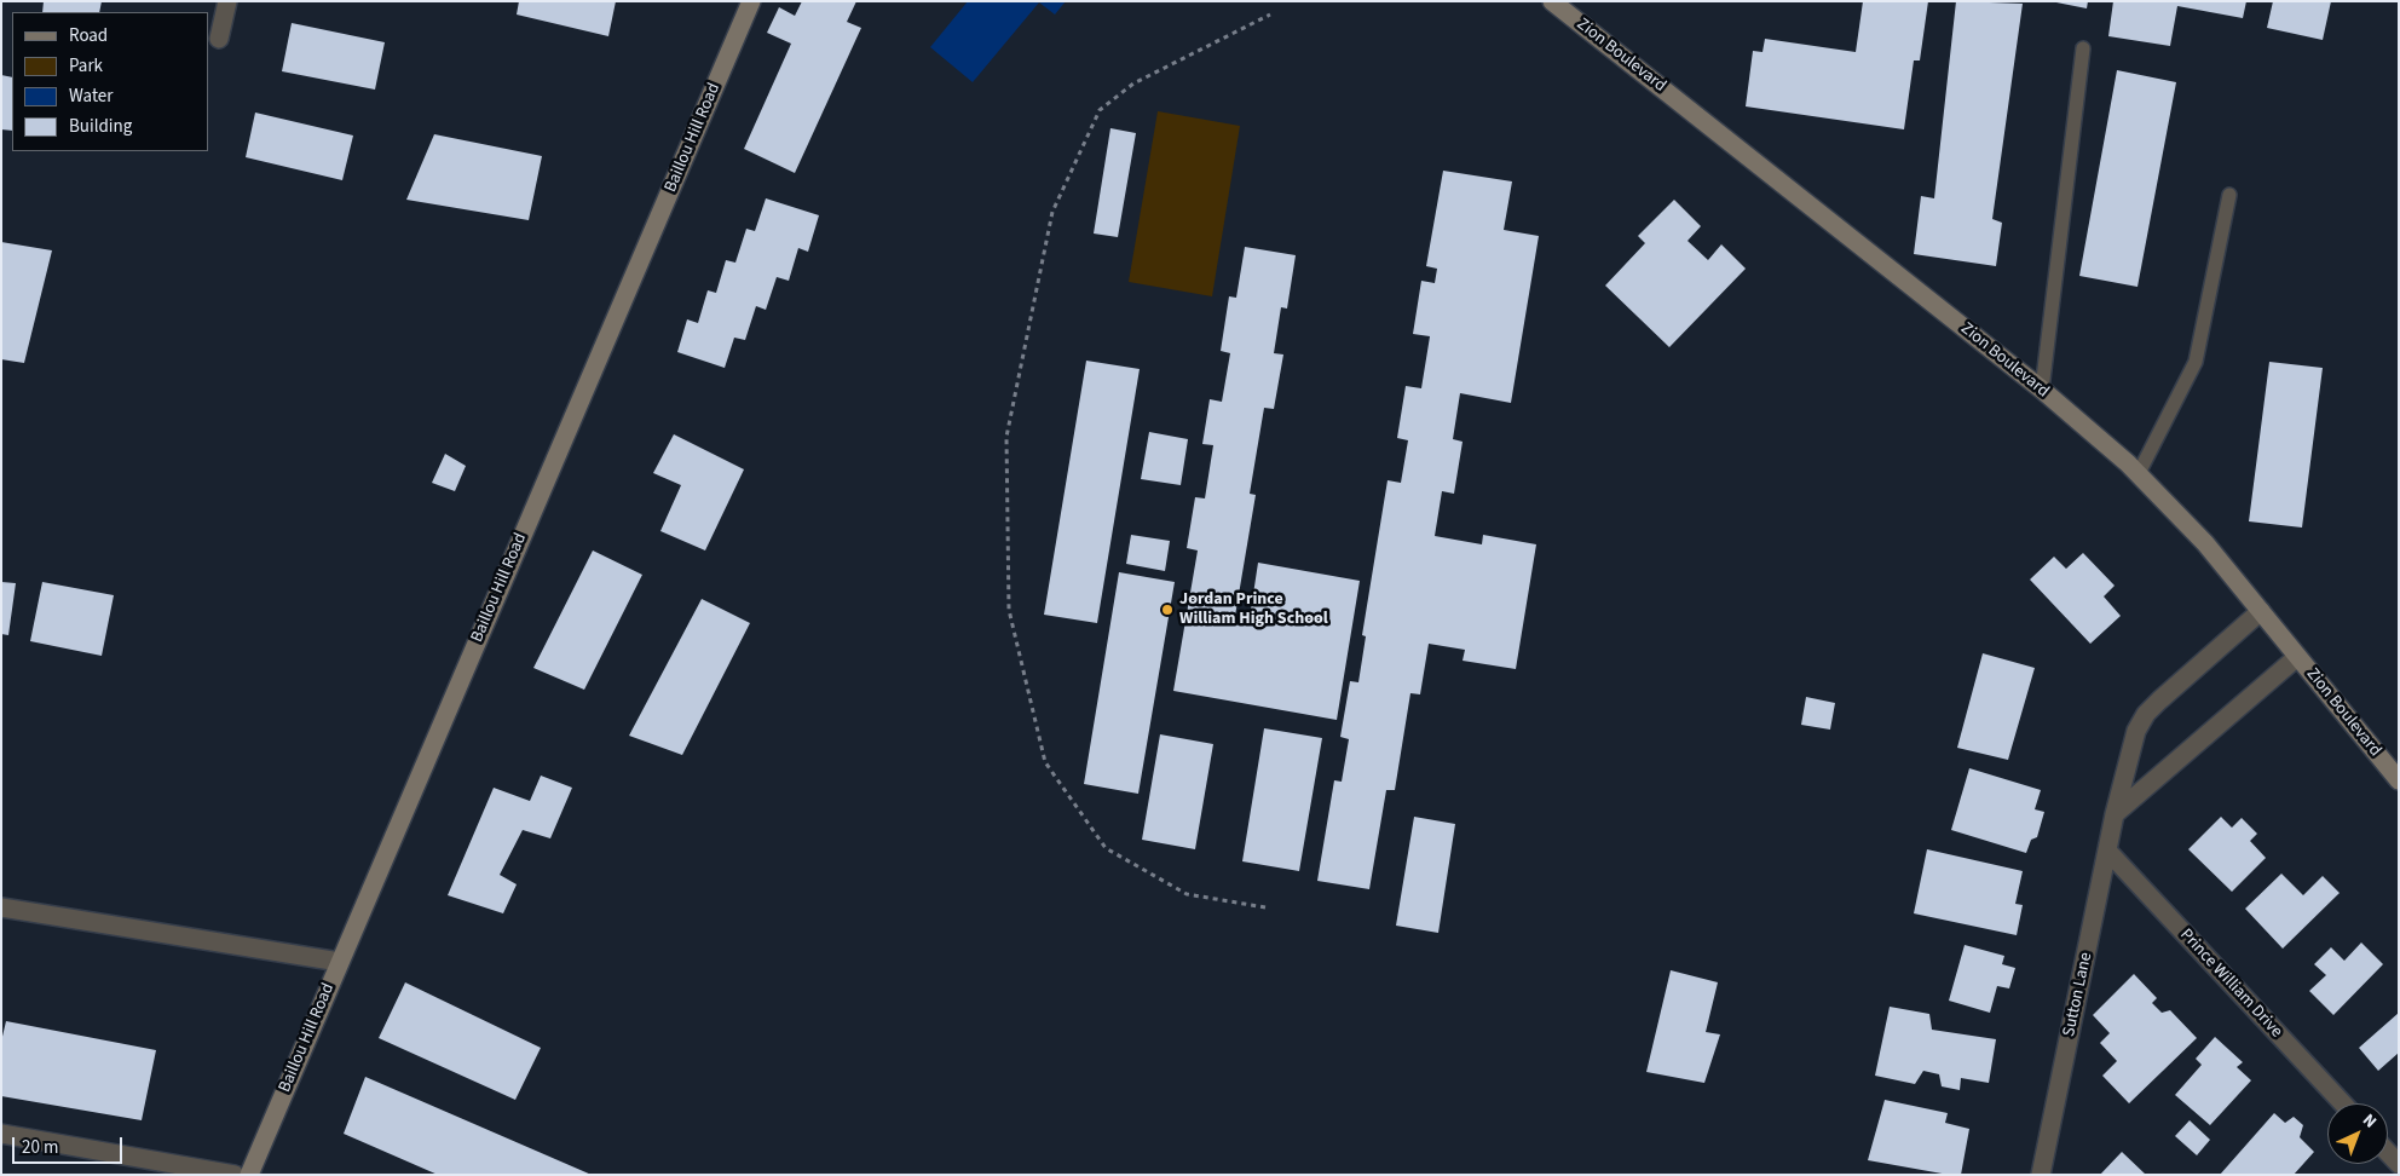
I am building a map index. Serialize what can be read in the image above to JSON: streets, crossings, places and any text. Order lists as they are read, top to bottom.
{
  "streets": {
    "main road": ["Zion Boulevard", "Baillou Hill Road"],
    "street": ["Prince William Drive", "Sutton Lane"]
  },
  "crossings": [
    ["Zion Boulevard", "Sutton Lane"],
    ["Prince William Drive", "Sutton Lane"]
  ],
  "places": ["Jordan Prince William High School"],
  "legend": [
    "Road",
    "Park",
    "Water",
    "Building"
  ],
  "scale_bar": "20 m",
  "north": "top right"
}
